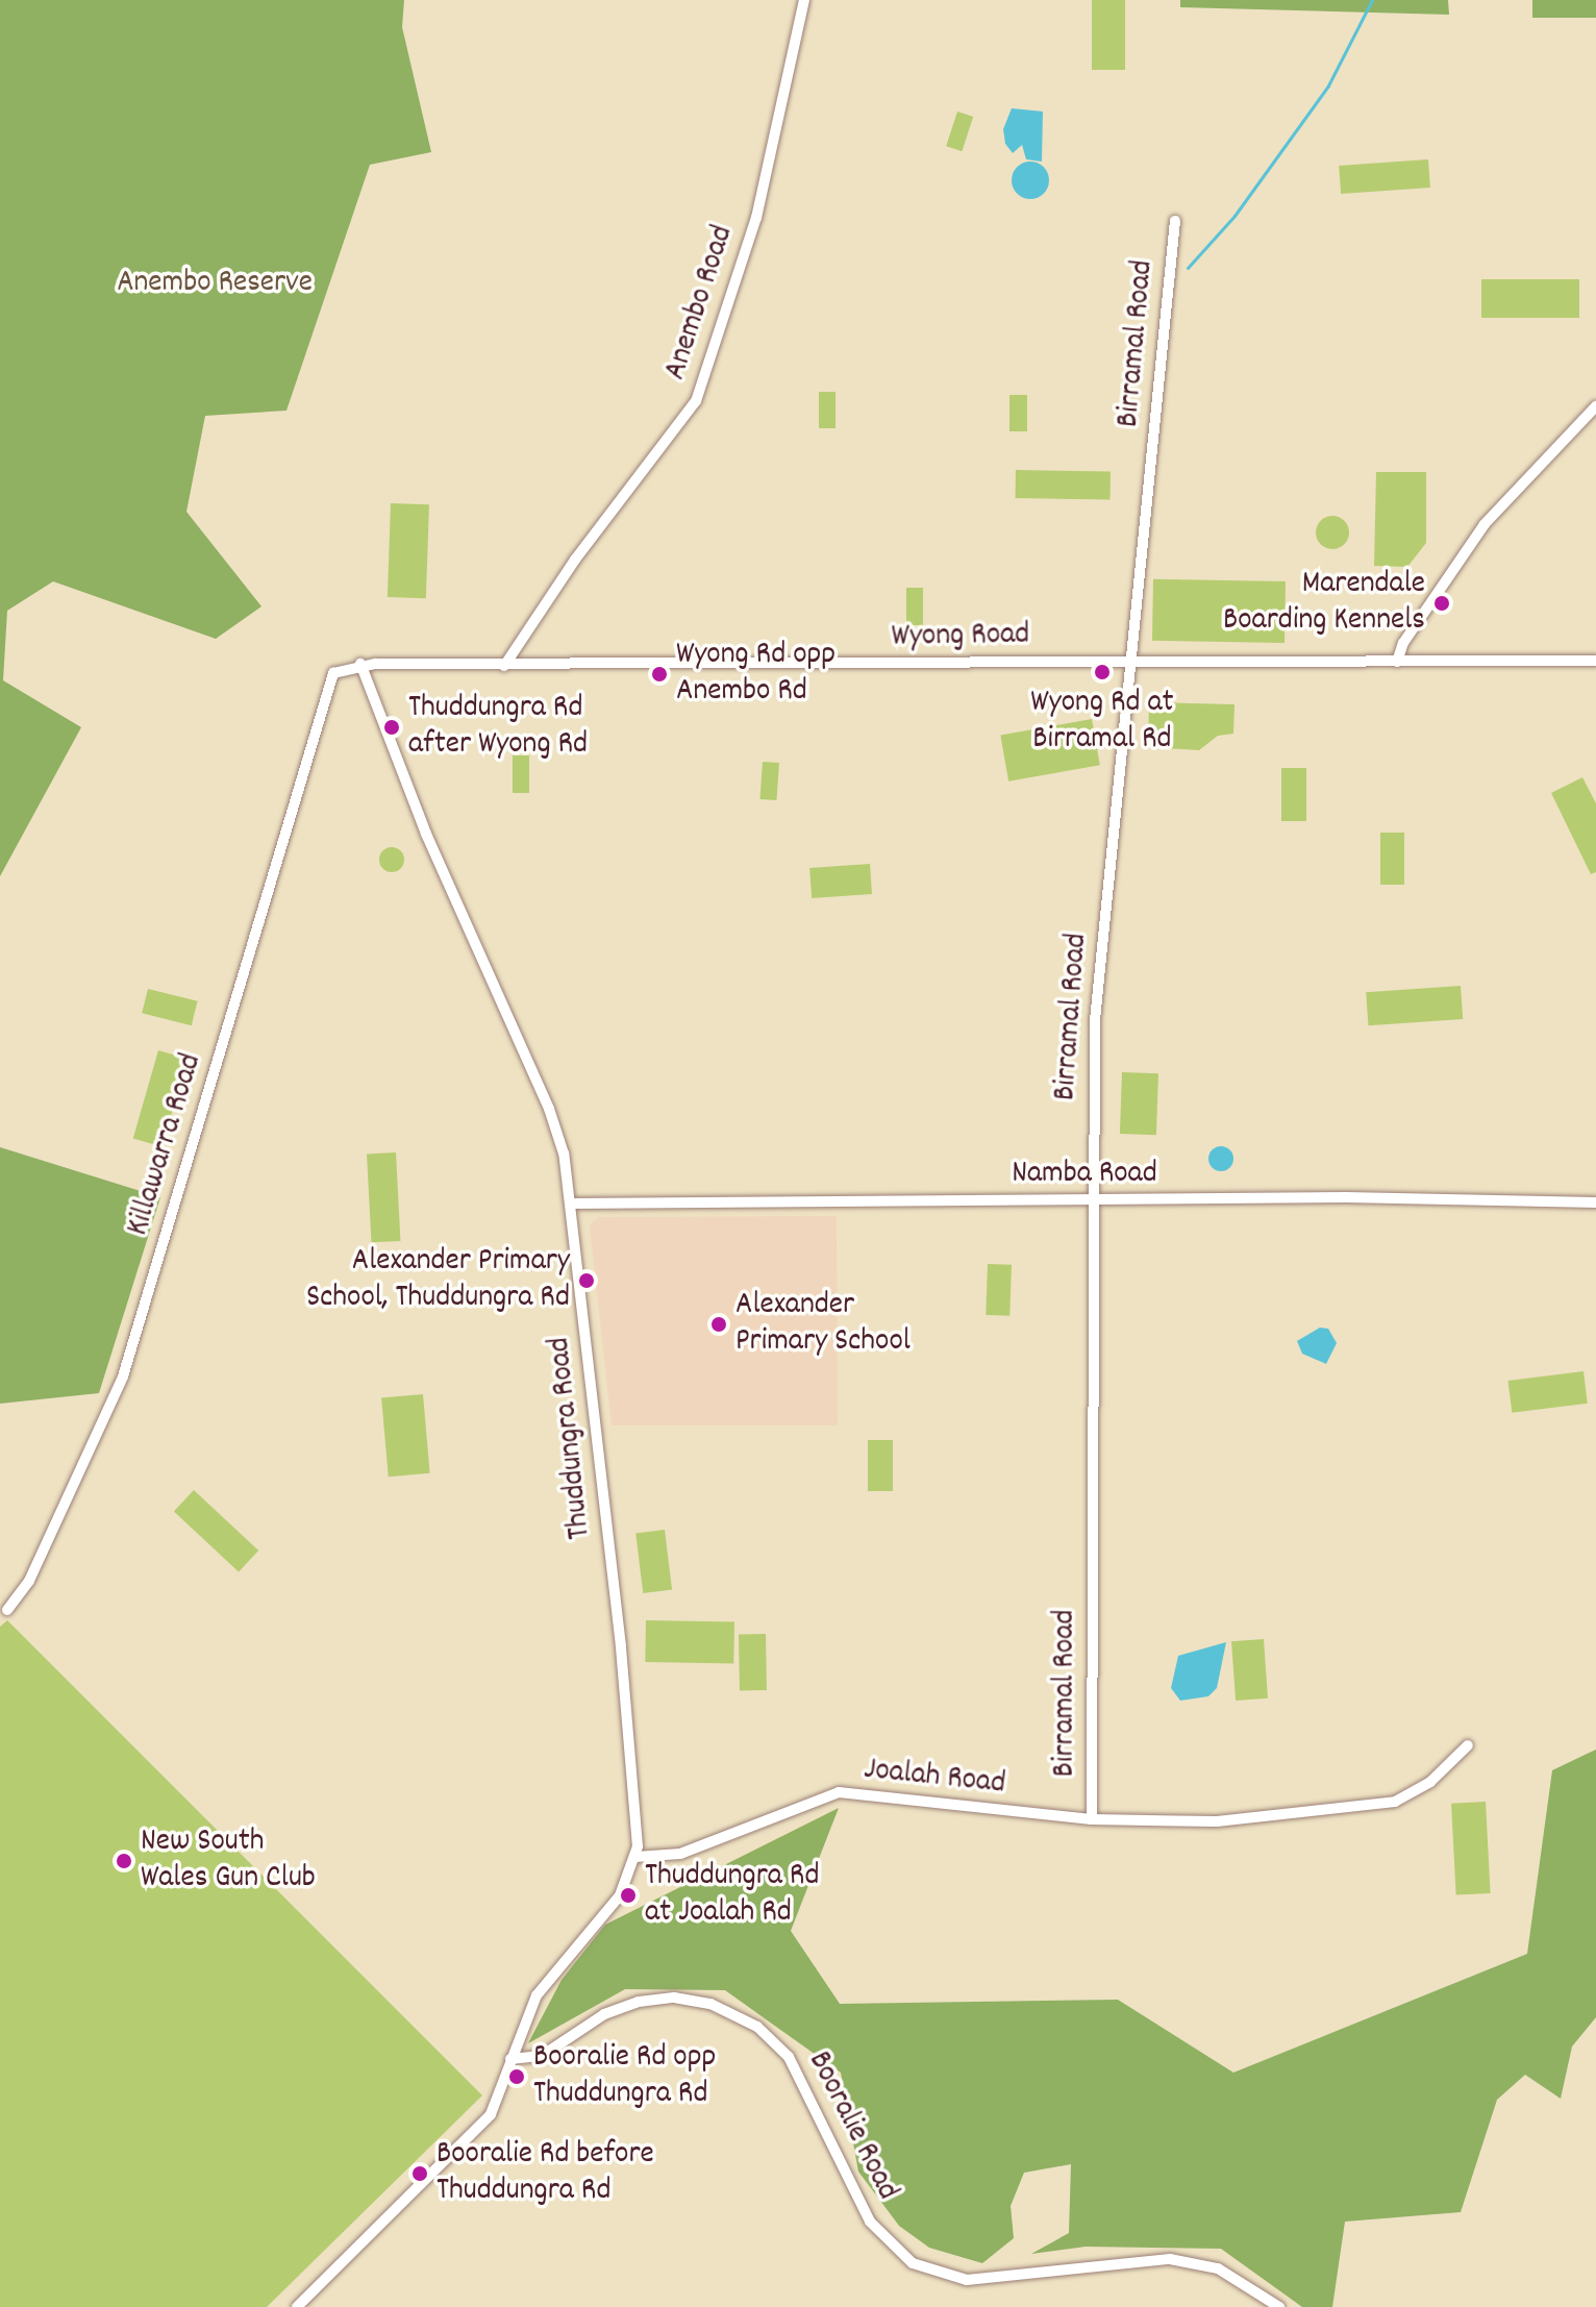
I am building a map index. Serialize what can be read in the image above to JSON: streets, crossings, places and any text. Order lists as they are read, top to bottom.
{
  "streets": {
    "street": [
      "Anembo Road",
      "Birramal Road",
      "Wyong Road",
      "Killawarra Road",
      "Namba Road",
      "Thuddungra Road",
      "Joalah Road",
      "Booralie Road"
    ]
  },
  "crossings": [
    ["Anembo Road", "Wyong Road"],
    ["Birramal Road", "Wyong Road"],
    ["Birramal Road", "Namba Road"],
    ["Birramal Road", "Joalah Road"],
    ["Wyong Road", "Killawarra Road"],
    ["Wyong Road", "Thuddungra Road"],
    ["Namba Road", "Thuddungra Road"],
    ["Thuddungra Road", "Joalah Road"],
    ["Thuddungra Road", "Booralie Road"]
  ],
  "parks": ["Anembo Reserve"],
  "places": [
    "Marendale Boarding Kennels",
    "Wyong Rd at Birramal Rd",
    "Wyong Rd opp Anembo Rd",
    "Thuddungra Rd after Wyong Rd",
    "Alexander Primary School, Thuddungra Rd",
    "Alexander Primary School",
    "New South Wales Gun Club",
    "Thuddungra Rd at Joalah Rd",
    "Booralie Rd opp Thuddungra Rd",
    "Booralie Rd before Thuddungra Rd"
  ]
}
